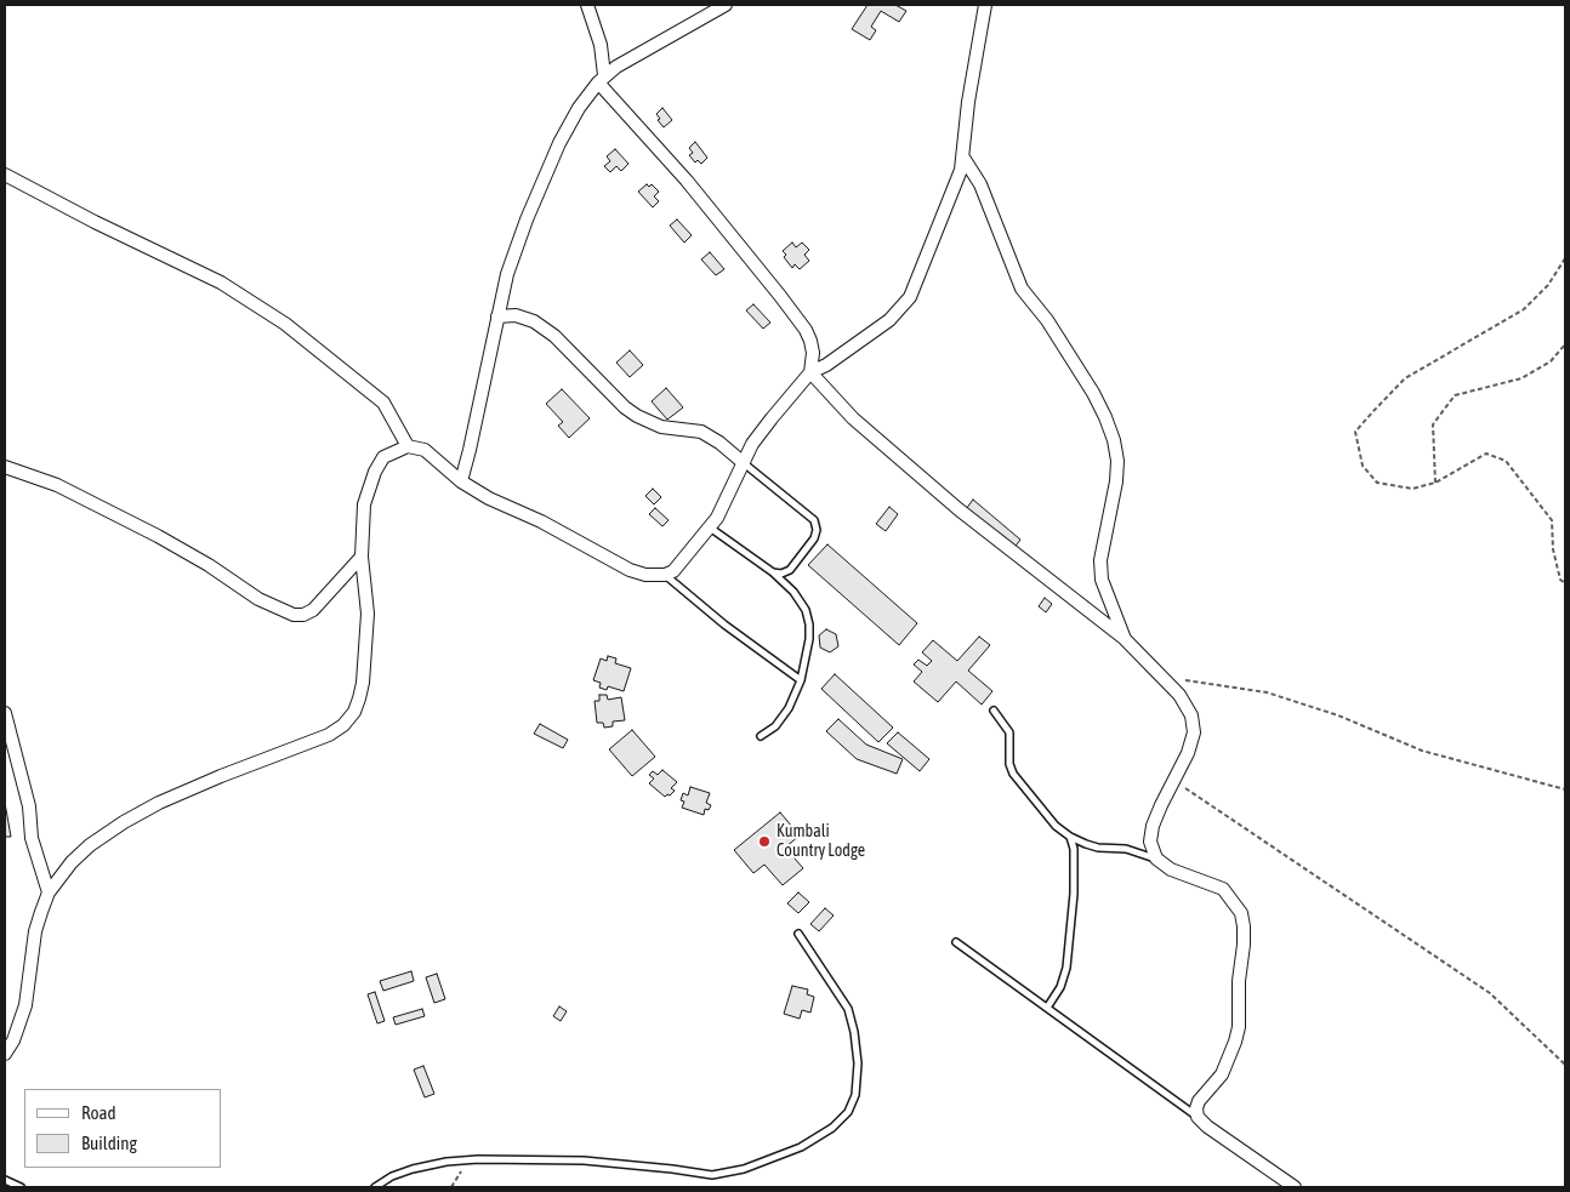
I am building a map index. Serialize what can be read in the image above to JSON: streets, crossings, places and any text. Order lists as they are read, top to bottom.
{
  "places": ["Kumbali Country Lodge"],
  "legend": ["Road", "Building"]
}
